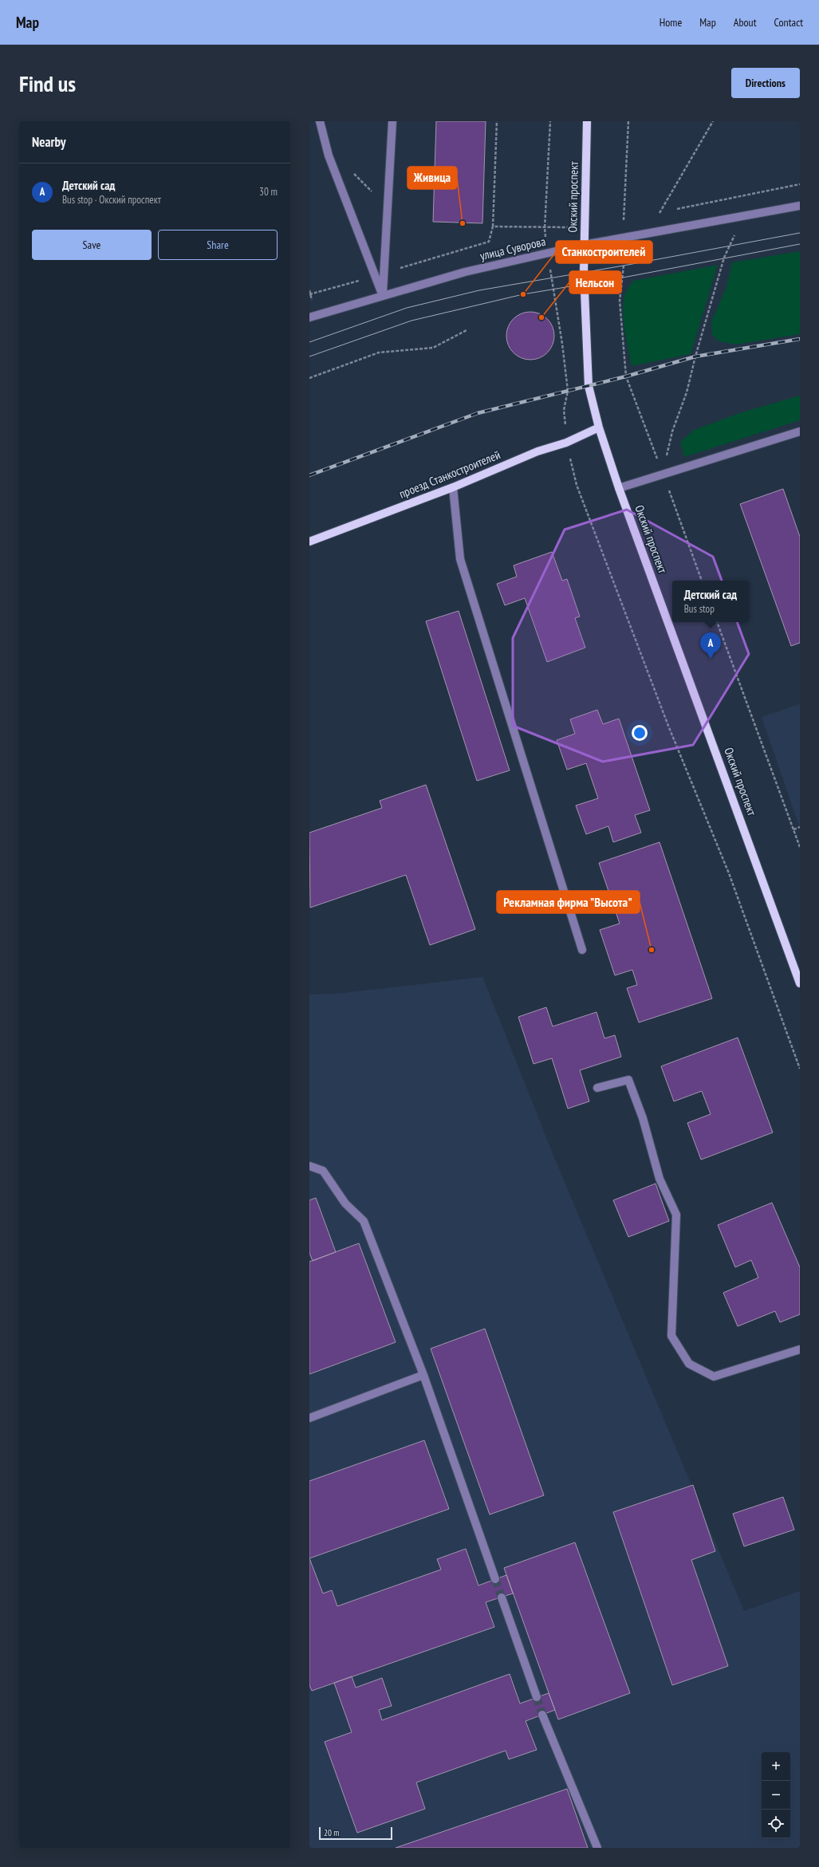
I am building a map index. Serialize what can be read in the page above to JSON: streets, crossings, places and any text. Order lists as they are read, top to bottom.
{
  "streets": {
    "main road": ["Окский проспект", "проезд Станкостроителей"],
    "street": ["улица Суворова"]
  },
  "crossings": [
    ["Окский проспект", "улица Суворова"],
    ["Окский проспект", "проезд Станкостроителей"]
  ],
  "places": [
    "Живица",
    "Станкостроителей",
    "Нельсон",
    "Рекламная фирма \"Высота\""
  ],
  "scale_bar": "20 m",
  "page": {
    "header": "Map",
    "nav": [
      "Home",
      "Map",
      "About",
      "Contact"
    ],
    "buttons": [
      "Directions",
      ["Save", "Share"]
    ],
    "title": "Find us",
    "heading": "Nearby",
    "list": [
      {
        "mark": "A",
        "name": "Детский сад",
        "note": "Bus stop · Окский проспект",
        "value": "30 m"
      }
    ],
    "popup": ["Детский сад", "Bus stop"],
    "pins": "A",
    "map_buttons": ["+", "−"],
    "scale": "20 m"
  }
}
